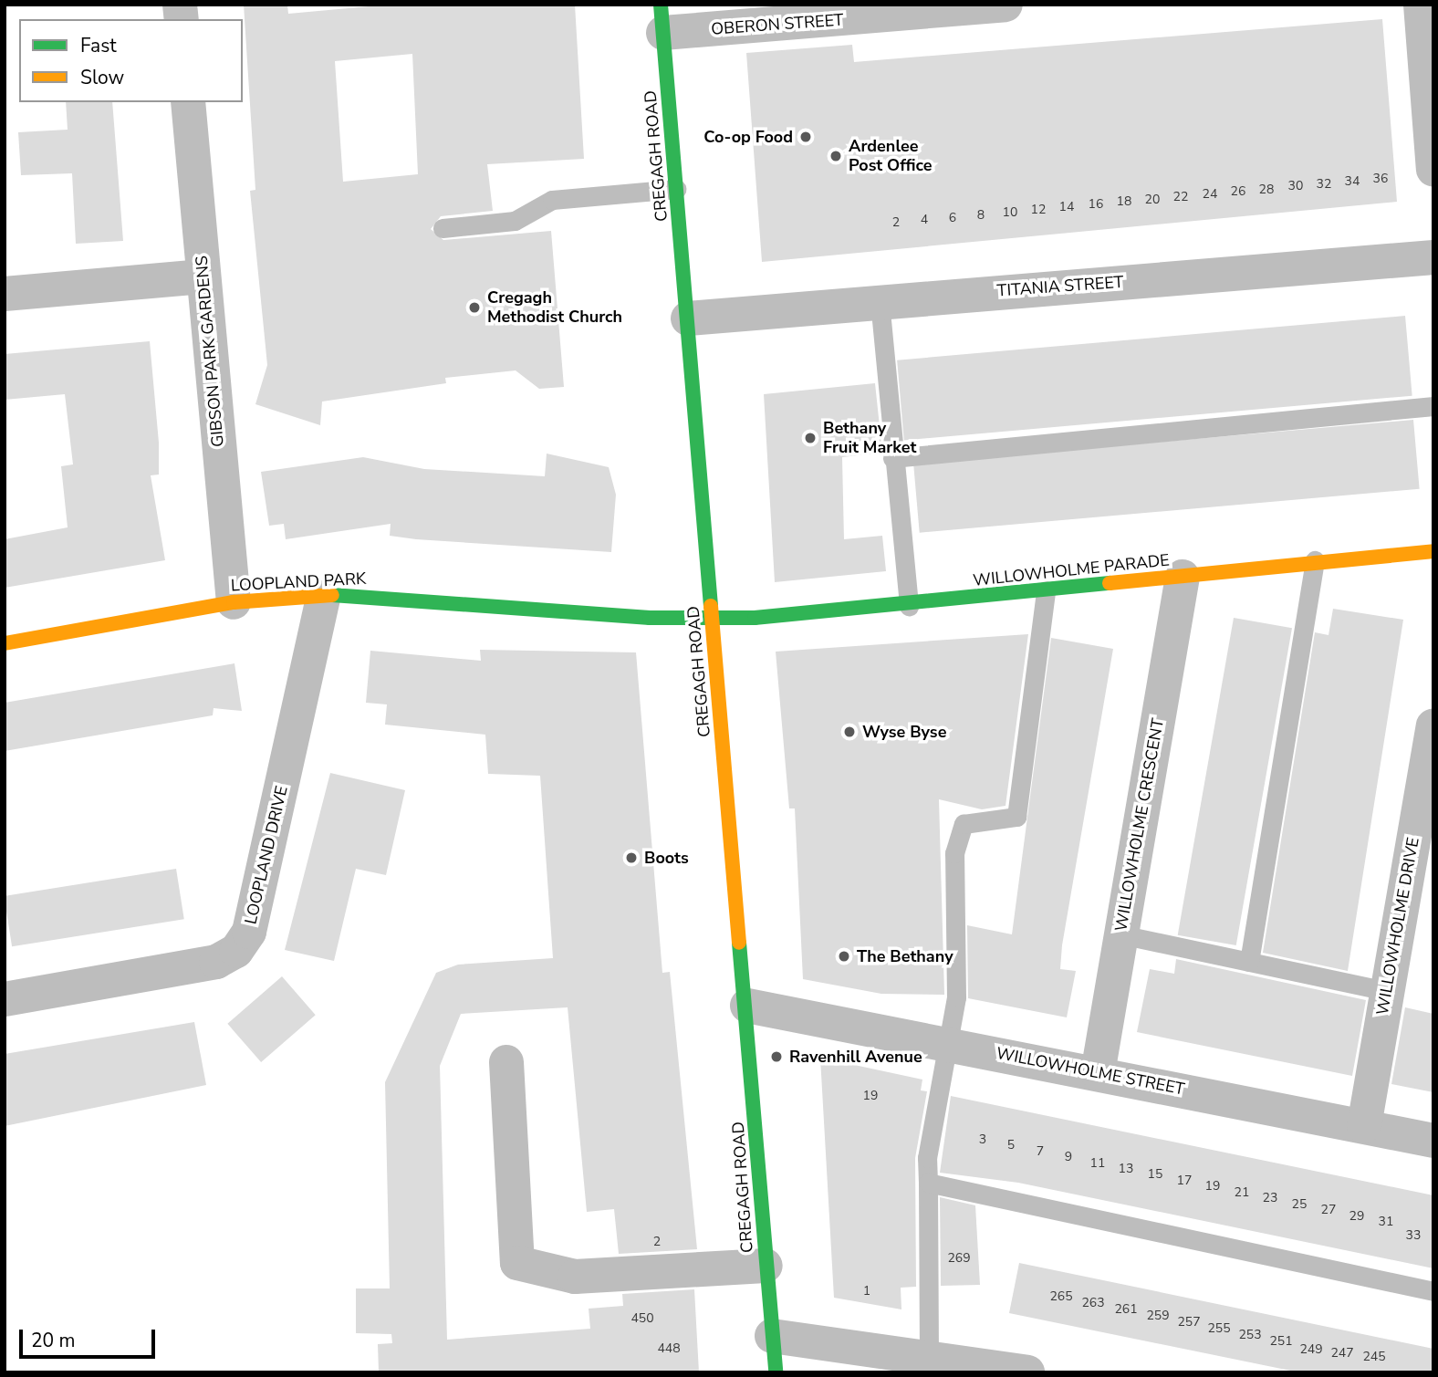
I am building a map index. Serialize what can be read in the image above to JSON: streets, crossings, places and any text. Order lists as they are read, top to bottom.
{
  "streets": {
    "street": [
      "OBERON STREET",
      "CREGAGH ROAD",
      "TITANIA STREET",
      "GIBSON PARK GARDENS",
      "WILLOWHOLME PARADE",
      "LOOPLAND PARK",
      "WILLOWHOLME CRESCENT",
      "LOOPLAND DRIVE",
      "WILLOWHOLME DRIVE",
      "WILLOWHOLME STREET"
    ]
  },
  "crossings": [
    ["OBERON STREET", "CREGAGH ROAD"],
    ["CREGAGH ROAD", "TITANIA STREET"],
    ["CREGAGH ROAD", "WILLOWHOLME PARADE"],
    ["CREGAGH ROAD", "LOOPLAND PARK"],
    ["CREGAGH ROAD", "WILLOWHOLME STREET"],
    ["GIBSON PARK GARDENS", "LOOPLAND PARK"],
    ["WILLOWHOLME PARADE", "LOOPLAND PARK"],
    ["WILLOWHOLME PARADE", "WILLOWHOLME CRESCENT"],
    ["LOOPLAND PARK", "LOOPLAND DRIVE"],
    ["WILLOWHOLME CRESCENT", "WILLOWHOLME STREET"],
    ["WILLOWHOLME DRIVE", "WILLOWHOLME STREET"]
  ],
  "places": [
    "Co-op Food",
    "Ardenlee Post Office",
    "Cregagh Methodist Church",
    "Bethany Fruit Market",
    "Wyse Byse",
    "Boots",
    "The Bethany",
    "Ravenhill Avenue"
  ],
  "house_numbers": [
    "36",
    "34",
    "32",
    "30",
    "28",
    "26",
    "24",
    "22",
    "20",
    "18",
    "16",
    "14",
    "12",
    "10",
    "8",
    "6",
    "4",
    "2",
    "19",
    "3",
    "5",
    "7",
    "9",
    "11",
    "13",
    "15",
    "17",
    "19",
    "21",
    "23",
    "25",
    "27",
    "29",
    "31",
    "33",
    "2",
    "269",
    "1",
    "265",
    "263",
    "261",
    "259",
    "450",
    "257",
    "255",
    "253",
    "251",
    "448",
    "249",
    "247",
    "245"
  ],
  "legend": ["Fast", "Slow"],
  "scale_bar": "20 m"
}
